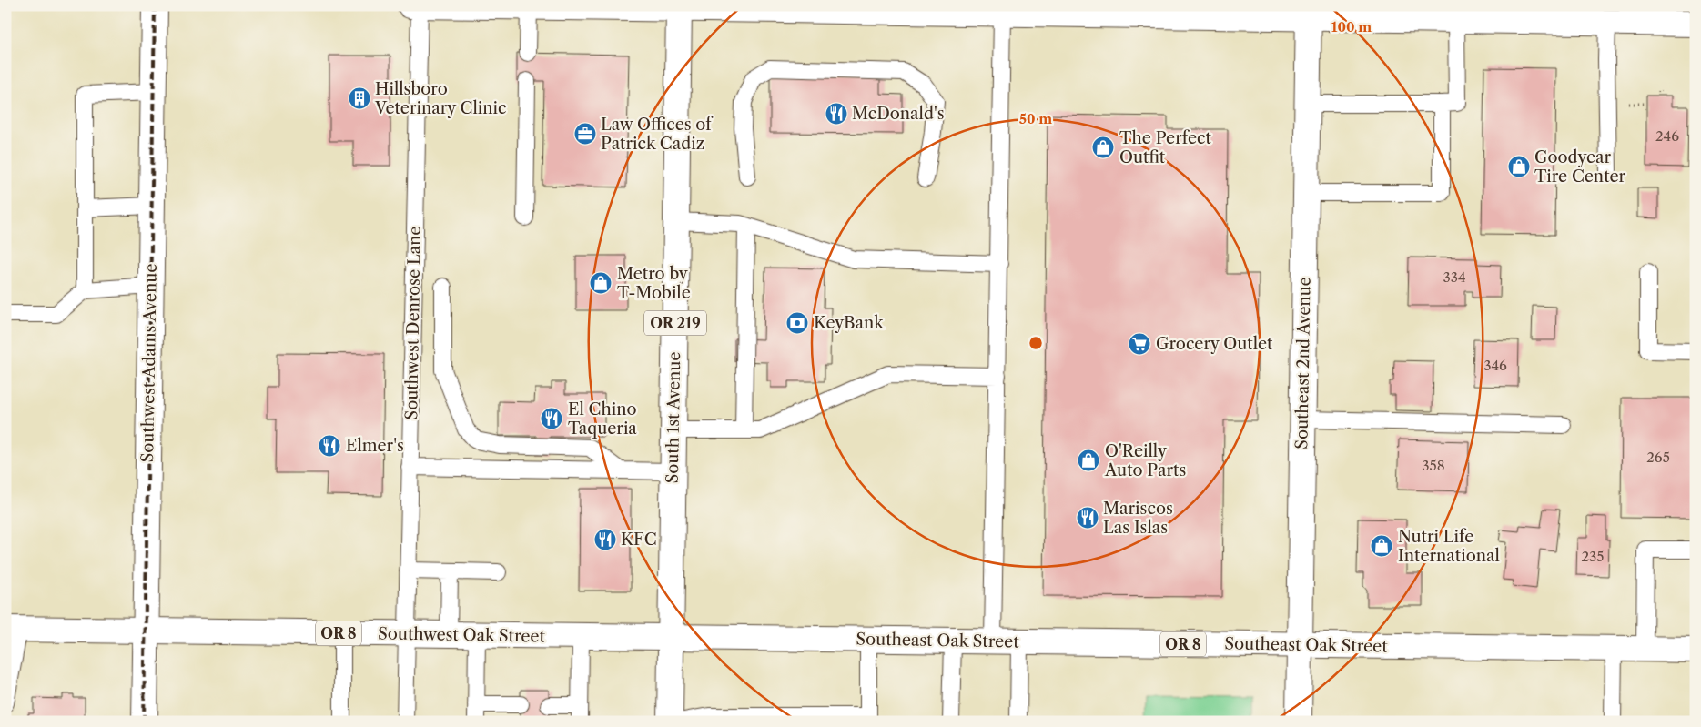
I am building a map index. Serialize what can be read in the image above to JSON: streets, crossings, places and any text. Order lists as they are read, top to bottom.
{
  "streets": {
    "main road": [
      "OR 219",
      "Southwest Adams Avenue",
      "Southeast 2nd Avenue",
      "South 1st Avenue",
      "OR 8",
      "Southwest Oak Street",
      "Southeast Oak Street"
    ],
    "lane": ["Southwest Denrose Lane"]
  },
  "crossings": [
    ["Southwest Denrose Lane", "Southwest Oak Street"],
    ["Southwest Adams Avenue", "Southwest Oak Street"],
    ["Southeast 2nd Avenue", "Southeast Oak Street"],
    ["South 1st Avenue", "Southwest Oak Street"],
    ["South 1st Avenue", "Southeast Oak Street"],
    ["Southwest Oak Street", "Southeast Oak Street"]
  ],
  "places": {
    "building": ["Hillsboro Veterinary Clinic"],
    "restaurant": [
      "McDonald's",
      "El Chino Taqueria",
      "Elmer's",
      "Mariscos Las Islas",
      "KFC"
    ],
    "office": ["Law Offices of Patrick Cadiz"],
    "shop": [
      "The Perfect Outfit",
      "Goodyear Tire Center",
      "Metro by T-Mobile",
      "O'Reilly Auto Parts",
      "Nutri Life International"
    ],
    "bank": ["KeyBank"],
    "supermarket": ["Grocery Outlet"]
  },
  "house_numbers": [
    "246",
    "334",
    "346",
    "265",
    "358",
    "235"
  ],
  "rings": ["100 m", "50 m"]
}
